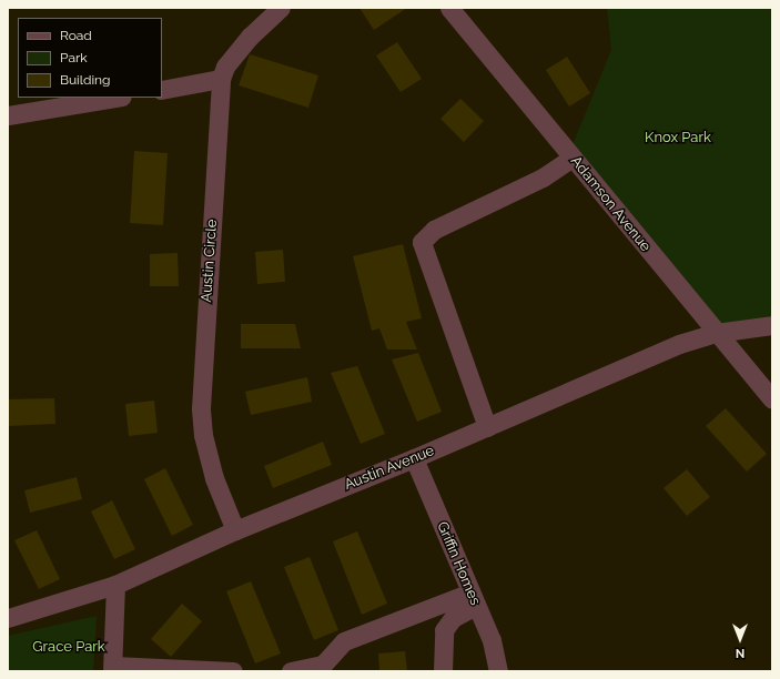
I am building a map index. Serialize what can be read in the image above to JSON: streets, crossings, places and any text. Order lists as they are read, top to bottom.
{
  "streets": {
    "street": [
      "Adamson Avenue",
      "Austin Circle",
      "Austin Avenue",
      "Griffin Homes"
    ]
  },
  "crossings": [
    ["Adamson Avenue", "Austin Avenue"],
    ["Austin Circle", "Austin Avenue"],
    ["Austin Avenue", "Griffin Homes"]
  ],
  "parks": ["Knox Park", "Grace Park"],
  "legend": ["Road", "Park", "Building"],
  "north": "bottom"
}
